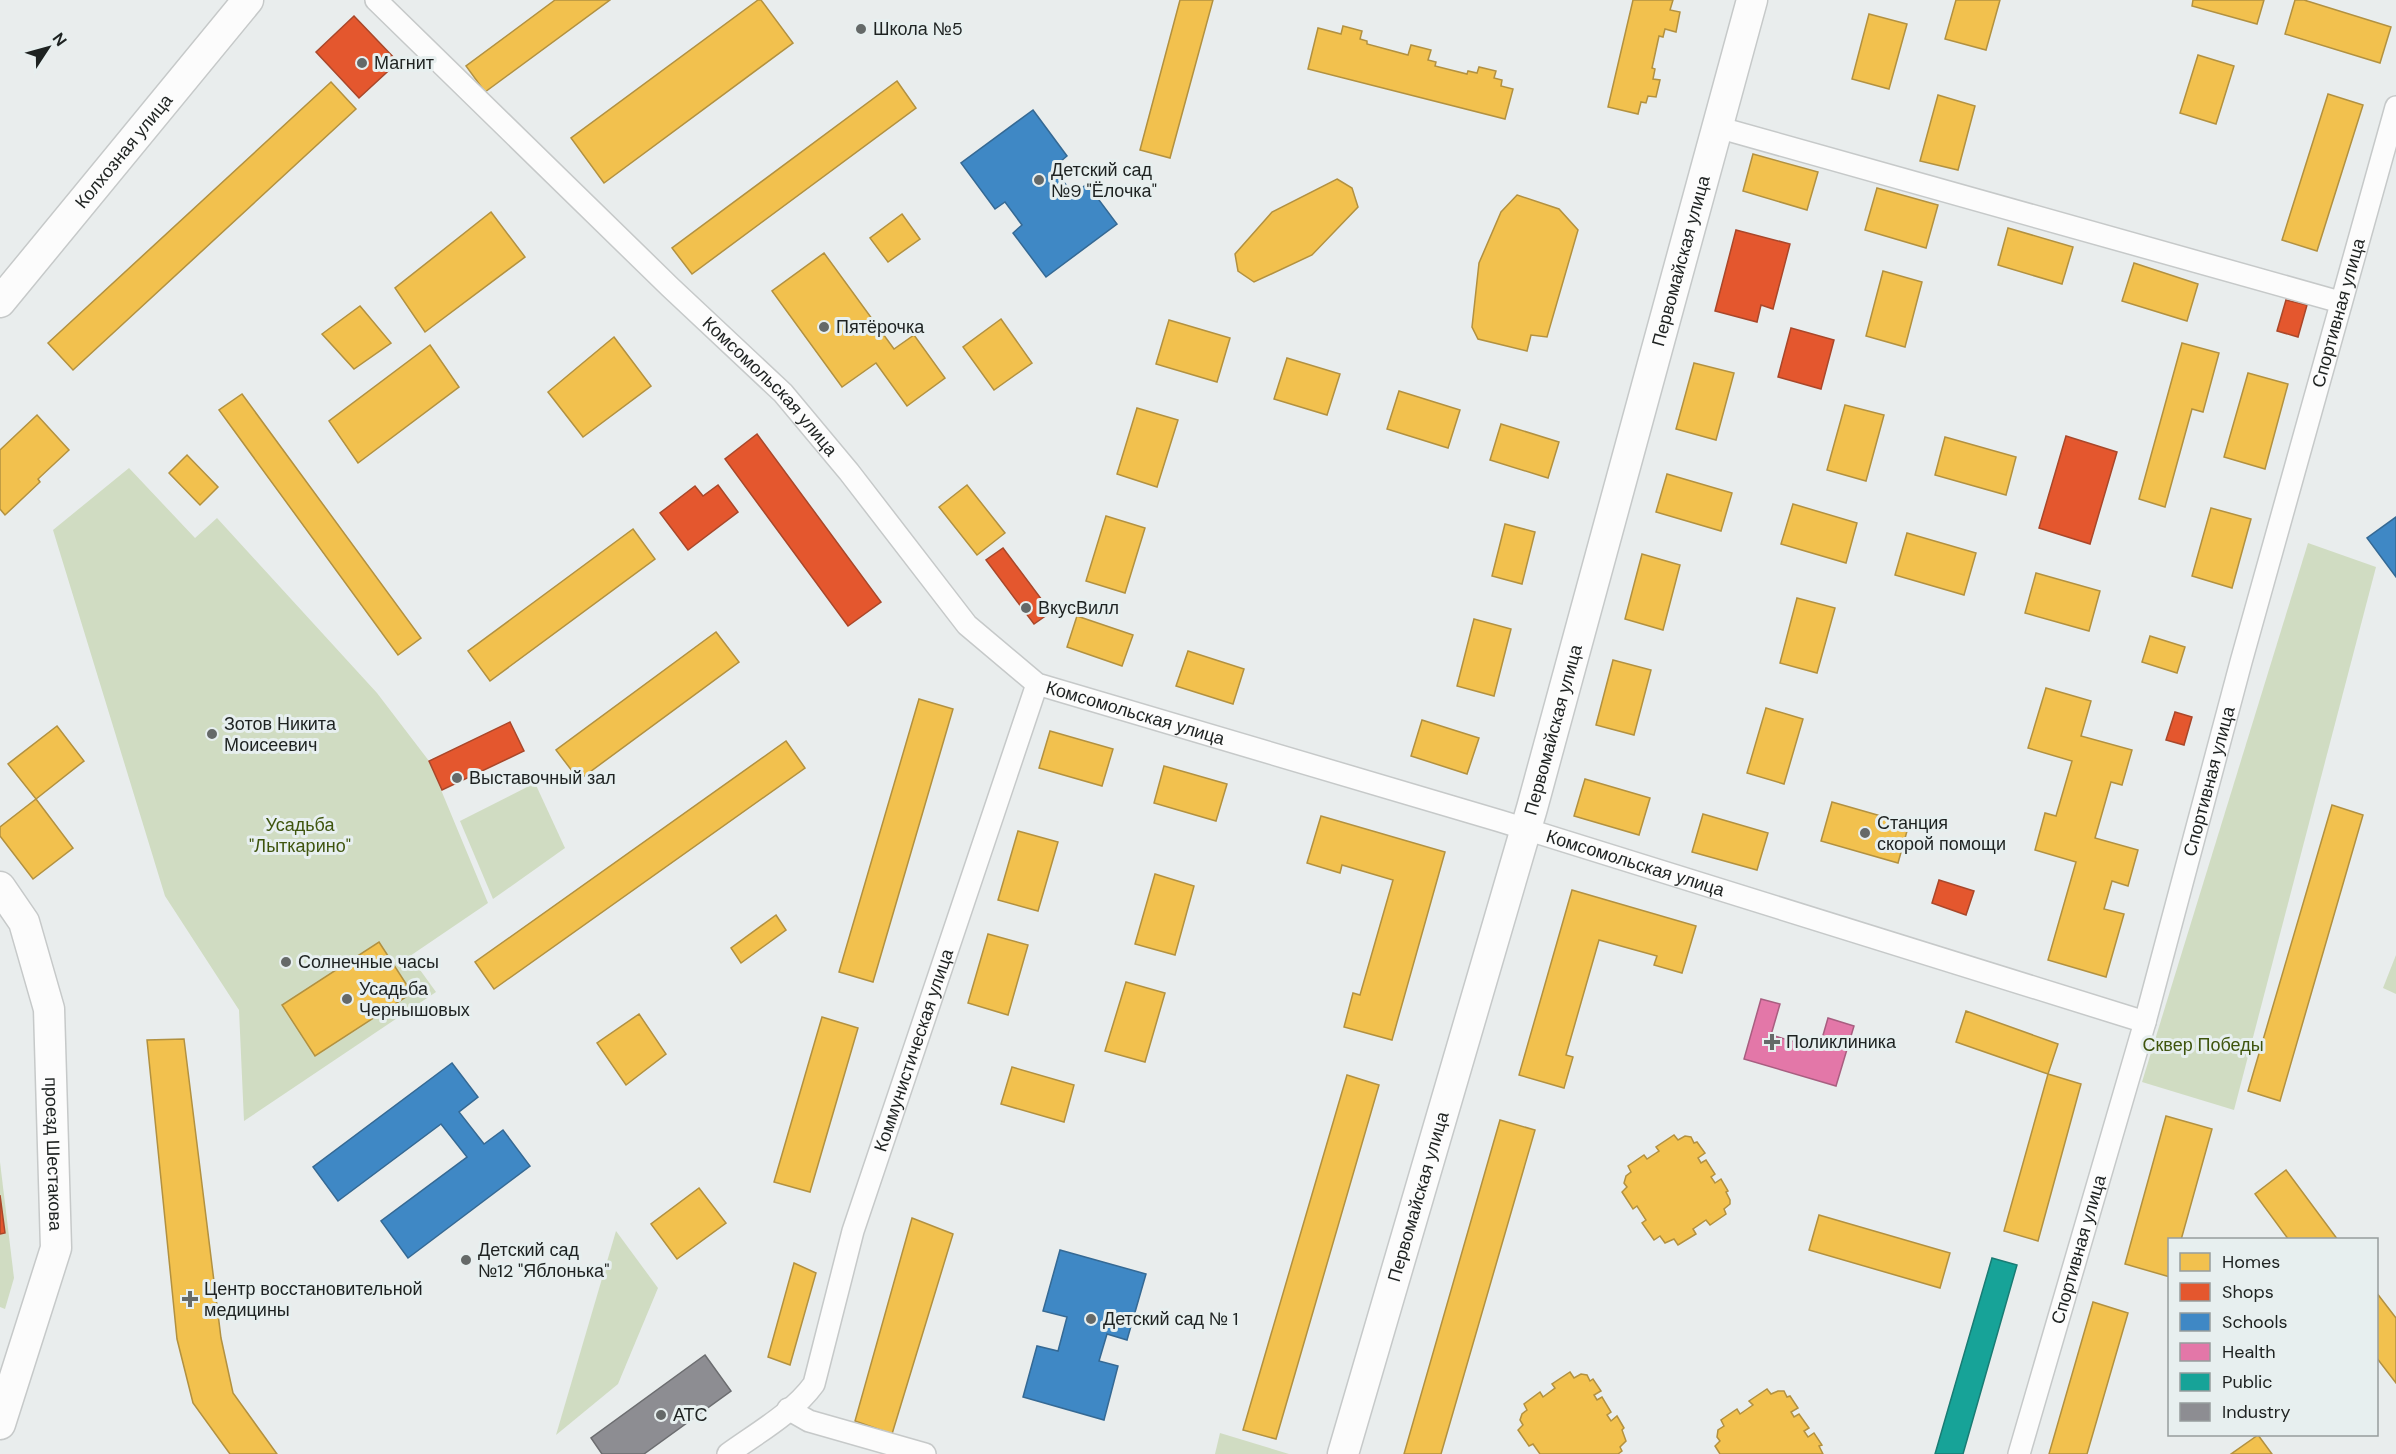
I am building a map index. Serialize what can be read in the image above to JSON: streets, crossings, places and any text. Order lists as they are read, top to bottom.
{
  "streets": {
    "street": [
      "Колхозная улица",
      "Первомайская улица",
      "Спортивная улица",
      "Комсомольская улица",
      "Коммунистическая улица",
      "проезд Шестакова"
    ]
  },
  "crossings": [
    ["Первомайская улица", "Комсомольская улица"],
    ["Спортивная улица", "Комсомольская улица"],
    ["Комсомольская улица", "Коммунистическая улица"]
  ],
  "parks": ["Усадьба \"Лыткарино\"", "Сквер Победы"],
  "places": {
    "other": [
      "Школа №5",
      "Магнит",
      "Детский сад №9 \"Ёлочка\"",
      "Пятёрочка",
      "ВкусВилл",
      "Зотов Никита Моисеевич",
      "Выставочный зал",
      "Станция скорой помощи",
      "Солнечные часы",
      "Усадьба Чернышовых",
      "Детский сад №12 \"Яблонька\"",
      "Детский сад № 1",
      "АТС"
    ],
    "health": ["Поликлиника", "Центр восстановительной медицины"]
  },
  "legend": [
    "Homes",
    "Shops",
    "Schools",
    "Health",
    "Public",
    "Industry"
  ],
  "north": "top right"
}
